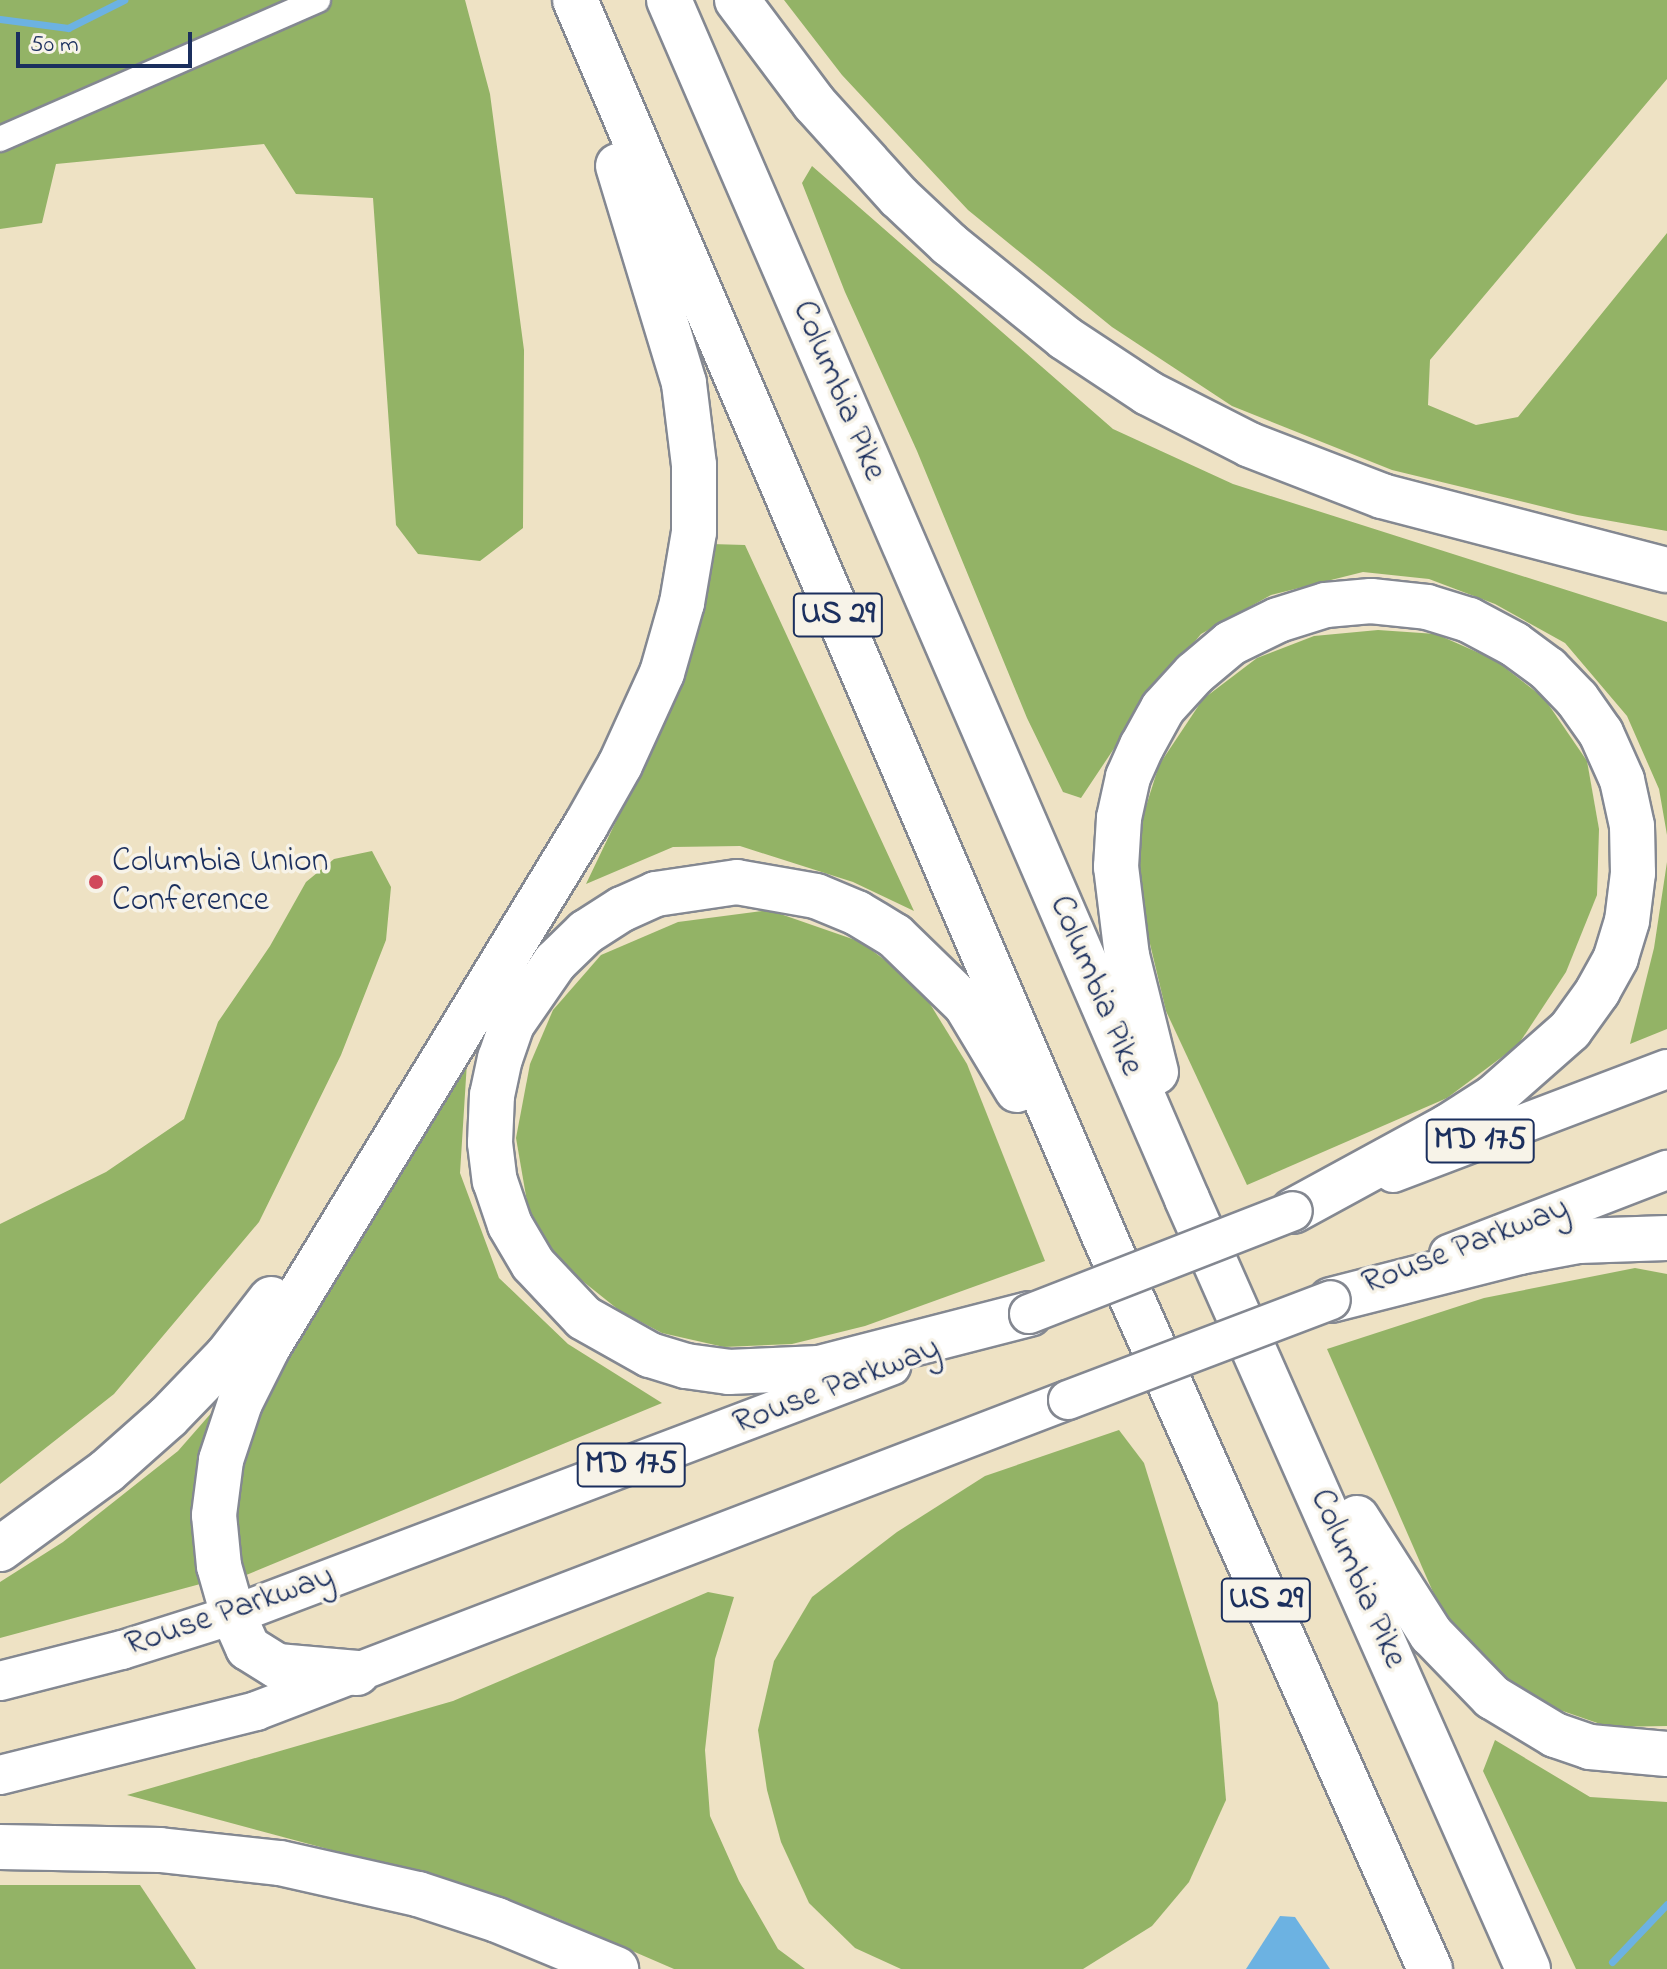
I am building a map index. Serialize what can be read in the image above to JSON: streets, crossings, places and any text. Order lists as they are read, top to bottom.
{
  "streets": {
    "highway": ["Columbia Pike", "US 29"],
    "main road": ["MD 175", "Rouse Parkway"]
  },
  "places": ["Columbia Union Conference"],
  "scale_bar": "50 m"
}
